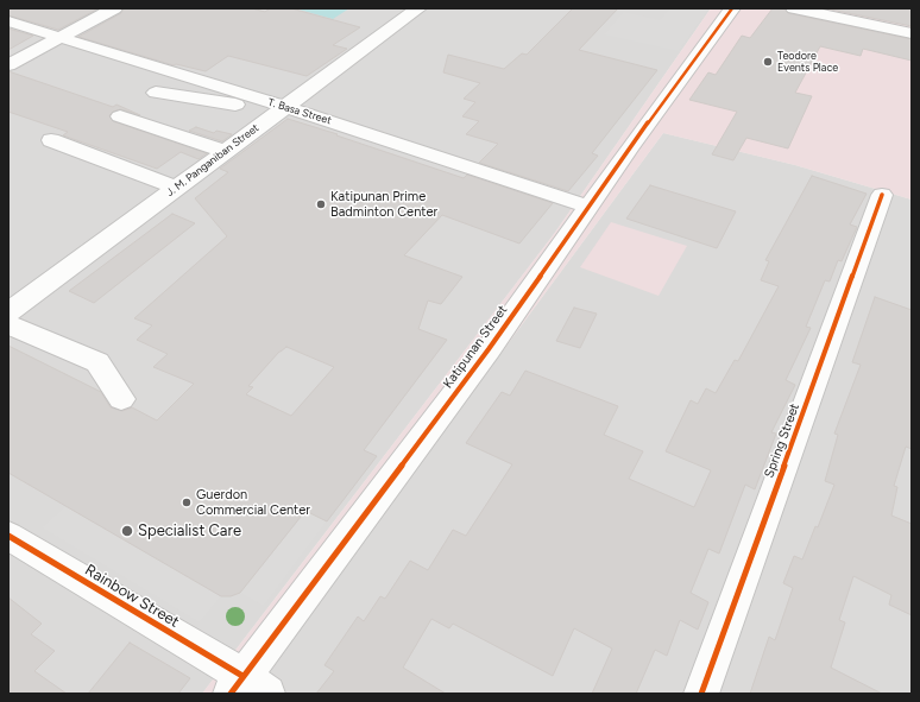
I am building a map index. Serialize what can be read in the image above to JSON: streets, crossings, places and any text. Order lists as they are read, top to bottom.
{
  "streets": {
    "street": [
      "T. Basa Street",
      "J. M. Panganiban Street",
      "Katipunan Street",
      "Spring Street",
      "Rainbow Street"
    ]
  },
  "crossings": [
    ["T. Basa Street", "J. M. Panganiban Street"],
    ["T. Basa Street", "Katipunan Street"],
    ["Katipunan Street", "Rainbow Street"]
  ],
  "places": [
    "Teodore Events Place",
    "Katipunan Prime Badminton Center",
    "Guerdon Commercial Center",
    "Specialist Care"
  ]
}
